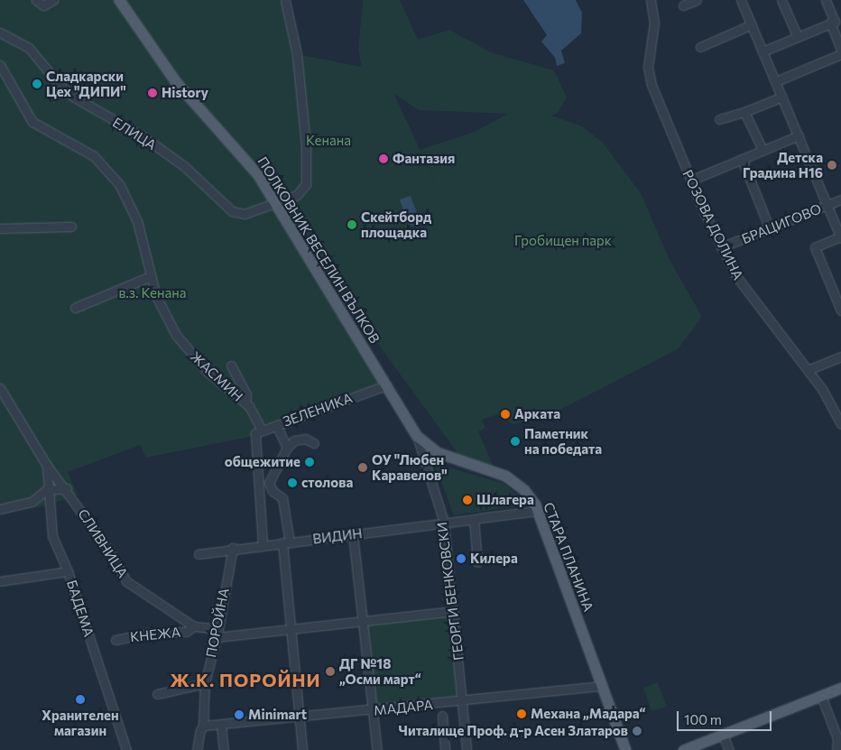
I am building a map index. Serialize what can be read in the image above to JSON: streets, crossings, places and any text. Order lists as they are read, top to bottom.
{
  "streets": {
    "main road": ["ПОЛКОВНИК ВЕСЕЛИН ВЪЛКОВ", "СТАРА ПЛАНИНА"],
    "street": [
      "ЕЛИЦА",
      "БРАЦИГОВО",
      "РОЗОВА ДОЛИНА",
      "ЖАСМИН",
      "ЗЕЛЕНИКА",
      "ВИДИН",
      "СЛИВНИЦА",
      "ГЕОРГИ БЕНКОВСКИ",
      "БАДЕМА",
      "ПОРОЙНА",
      "КНЕЖА",
      "МАДАРА"
    ]
  },
  "crossings": [
    ["ЕЛИЦА", "ПОЛКОВНИК ВЕСЕЛИН ВЪЛКОВ"],
    ["БРАЦИГОВО", "РОЗОВА ДОЛИНА"],
    ["ПОЛКОВНИК ВЕСЕЛИН ВЪЛКОВ", "ЗЕЛЕНИКА"],
    ["ПОЛКОВНИК ВЕСЕЛИН ВЪЛКОВ", "СТАРА ПЛАНИНА"],
    ["ПОЛКОВНИК ВЕСЕЛИН ВЪЛКОВ", "ГЕОРГИ БЕНКОВСКИ"],
    ["ЖАСМИН", "ЗЕЛЕНИКА"],
    ["ВИДИН", "СТАРА ПЛАНИНА"],
    ["ВИДИН", "ГЕОРГИ БЕНКОВСКИ"],
    ["ВИДИН", "ПОРОЙНА"],
    ["СЛИВНИЦА", "ГЕОРГИ БЕНКОВСКИ"],
    ["СЛИВНИЦА", "БАДЕМА"],
    ["СЛИВНИЦА", "ПОРОЙНА"],
    ["СЛИВНИЦА", "КНЕЖА"],
    ["СТАРА ПЛАНИНА", "ГЕОРГИ БЕНКОВСКИ"],
    ["СТАРА ПЛАНИНА", "МАДАРА"],
    ["ГЕОРГИ БЕНКОВСКИ", "МАДАРА"],
    ["ПОРОЙНА", "МАДАРА"]
  ],
  "districts": ["Ж.К. ПОРОЙНИ"],
  "parks": ["Кенана", "Гробищен парк", "в.з. Кенана"],
  "places": [
    "Сладкарски Цех \"ДИПИ\"",
    "History",
    "Фантазия",
    "Детска Градина Н16",
    "Скейтборд площадка",
    "Арката",
    "Паметник на победата",
    "общежитие",
    "ОУ \"Любен Каравелов\"",
    "столова",
    "Шлагера",
    "Килера",
    "ДГ №18 „Осми март“",
    "Хранителен магазин",
    "Механа „Мадара“",
    "Minimart",
    "Читалище Проф. д-р Асен Златаров"
  ],
  "scale_bar": "100 m"
}
